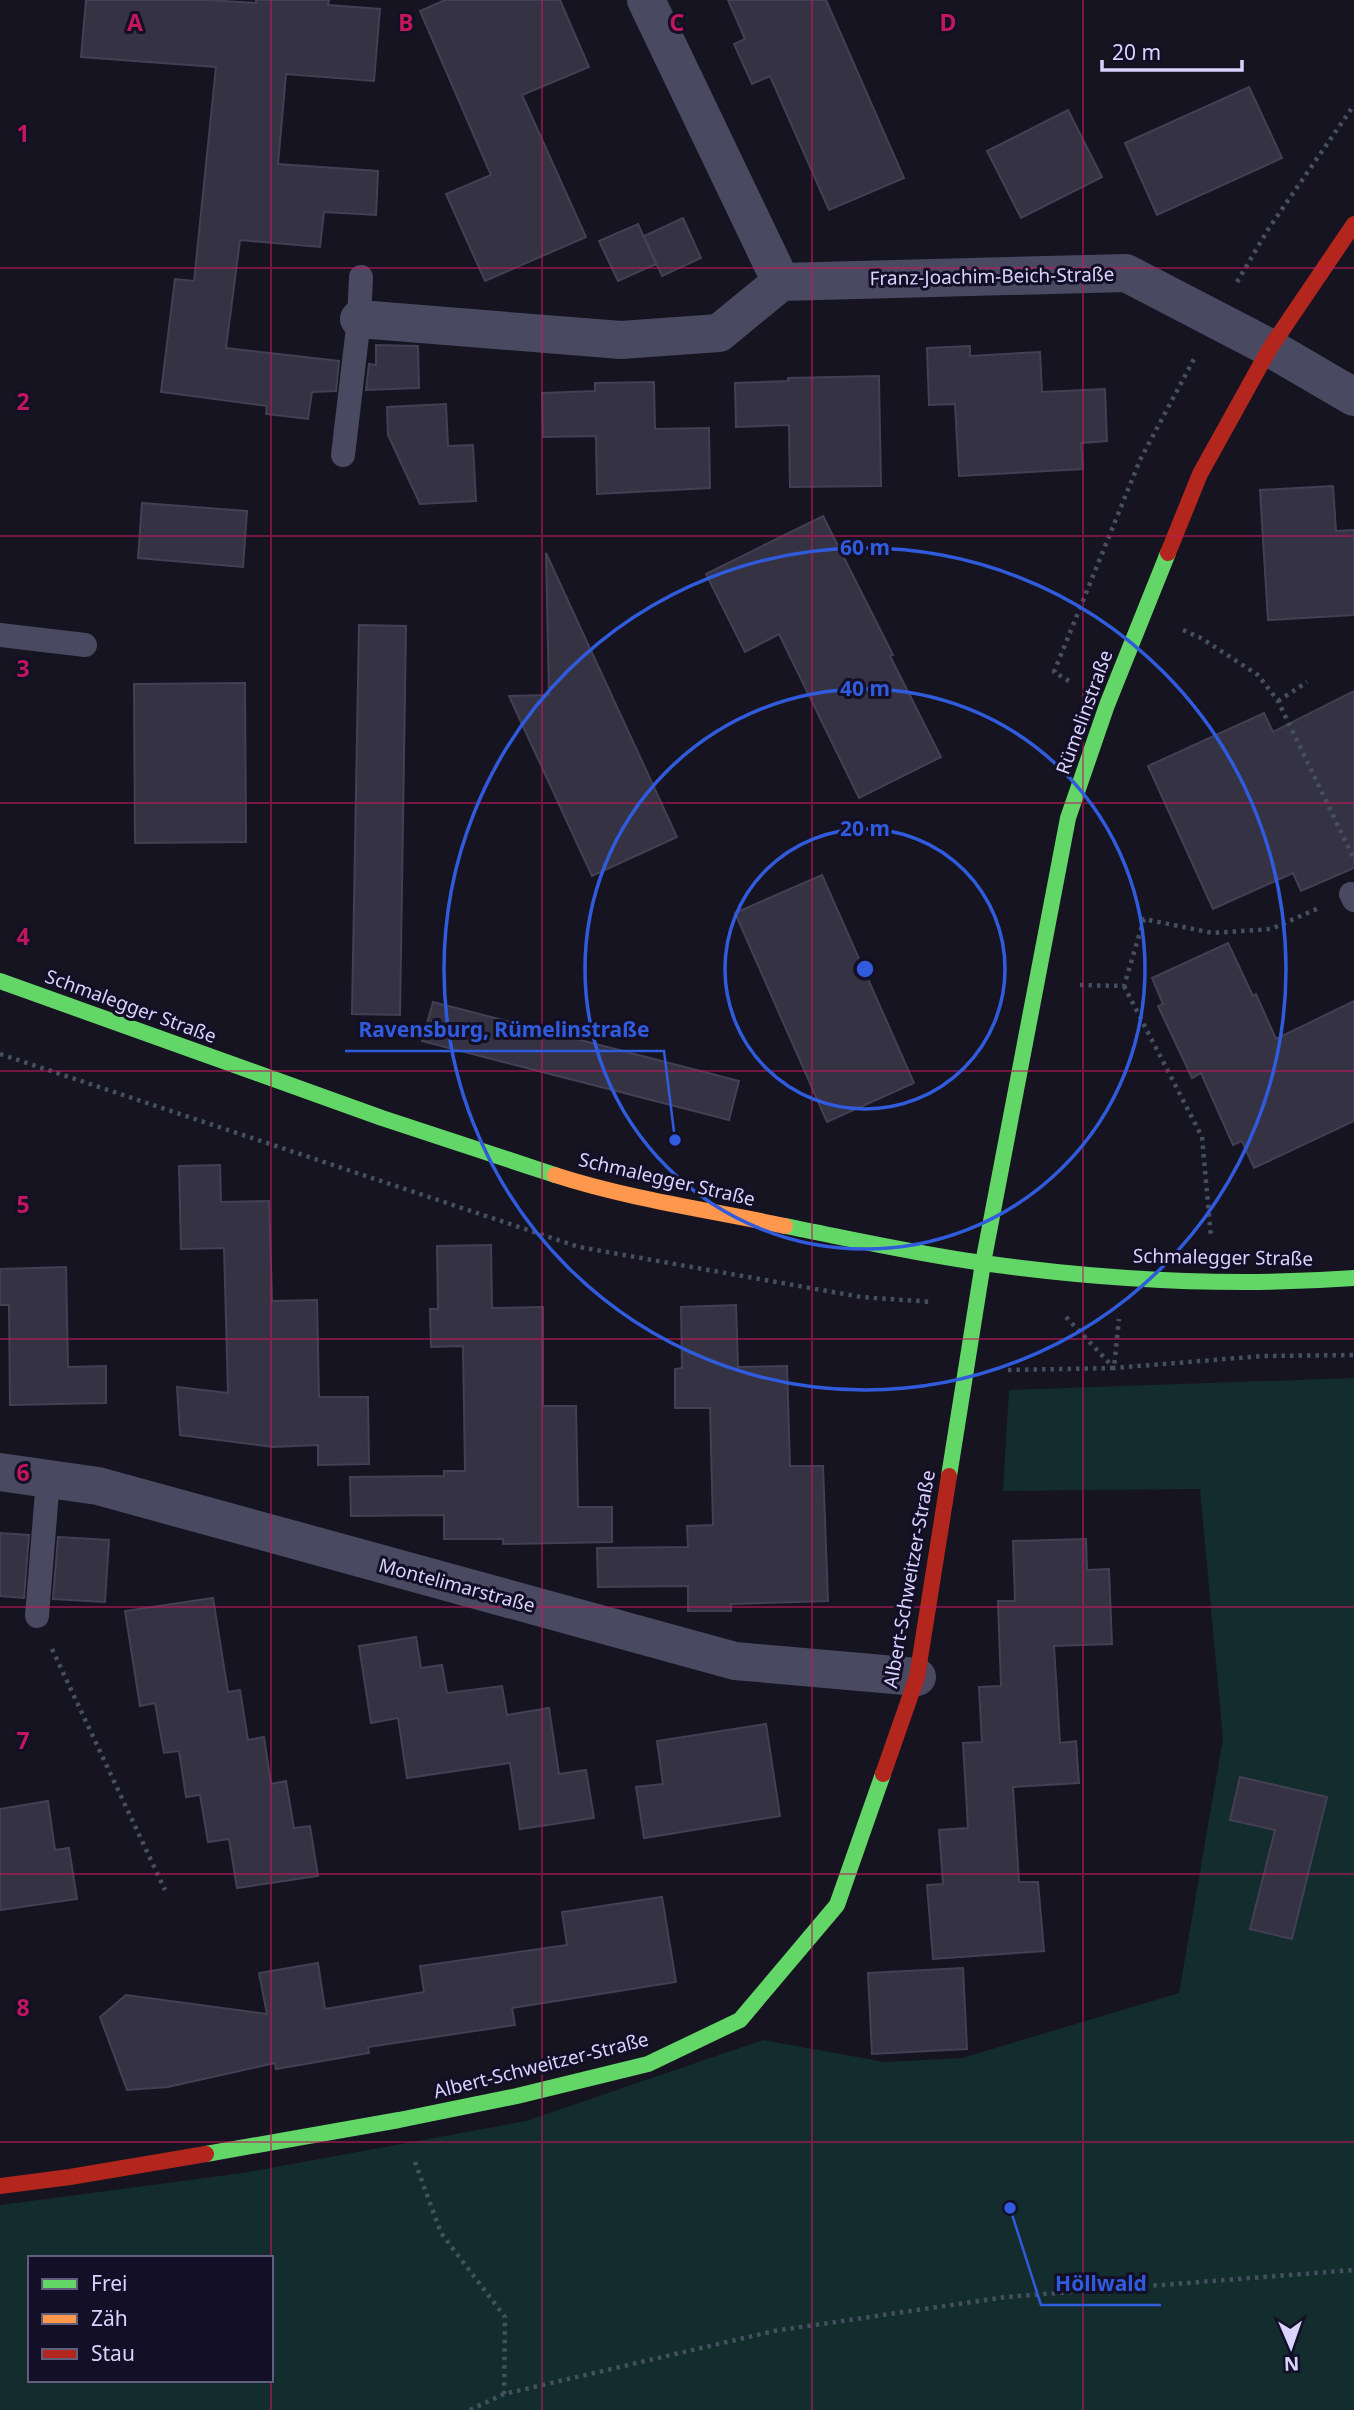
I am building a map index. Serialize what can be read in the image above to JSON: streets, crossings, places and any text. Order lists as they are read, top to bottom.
{
  "streets": {
    "street": [
      "Franz-Joachim-Beich-Straße",
      "Rümelinstraße",
      "Schmalegger Straße",
      "Albert-Schweitzer-Straße",
      "Montelimarstraße"
    ]
  },
  "crossings": [
    ["Franz-Joachim-Beich-Straße", "Rümelinstraße"],
    ["Rümelinstraße", "Schmalegger Straße"],
    ["Rümelinstraße", "Albert-Schweitzer-Straße"],
    ["Schmalegger Straße", "Albert-Schweitzer-Straße"],
    ["Albert-Schweitzer-Straße", "Montelimarstraße"]
  ],
  "places": ["Ravensburg, Rümelinstraße", "Höllwald"],
  "legend": ["Frei", "Zäh", "Stau"],
  "scale_bar": "20 m",
  "north": "bottom",
  "grid": {
    "columns": [
      "A",
      "B",
      "C",
      "D"
    ],
    "rows": [
      "1",
      "2",
      "3",
      "4",
      "5",
      "6",
      "7",
      "8"
    ]
  },
  "rings": ["60 m", "40 m", "20 m"]
}
